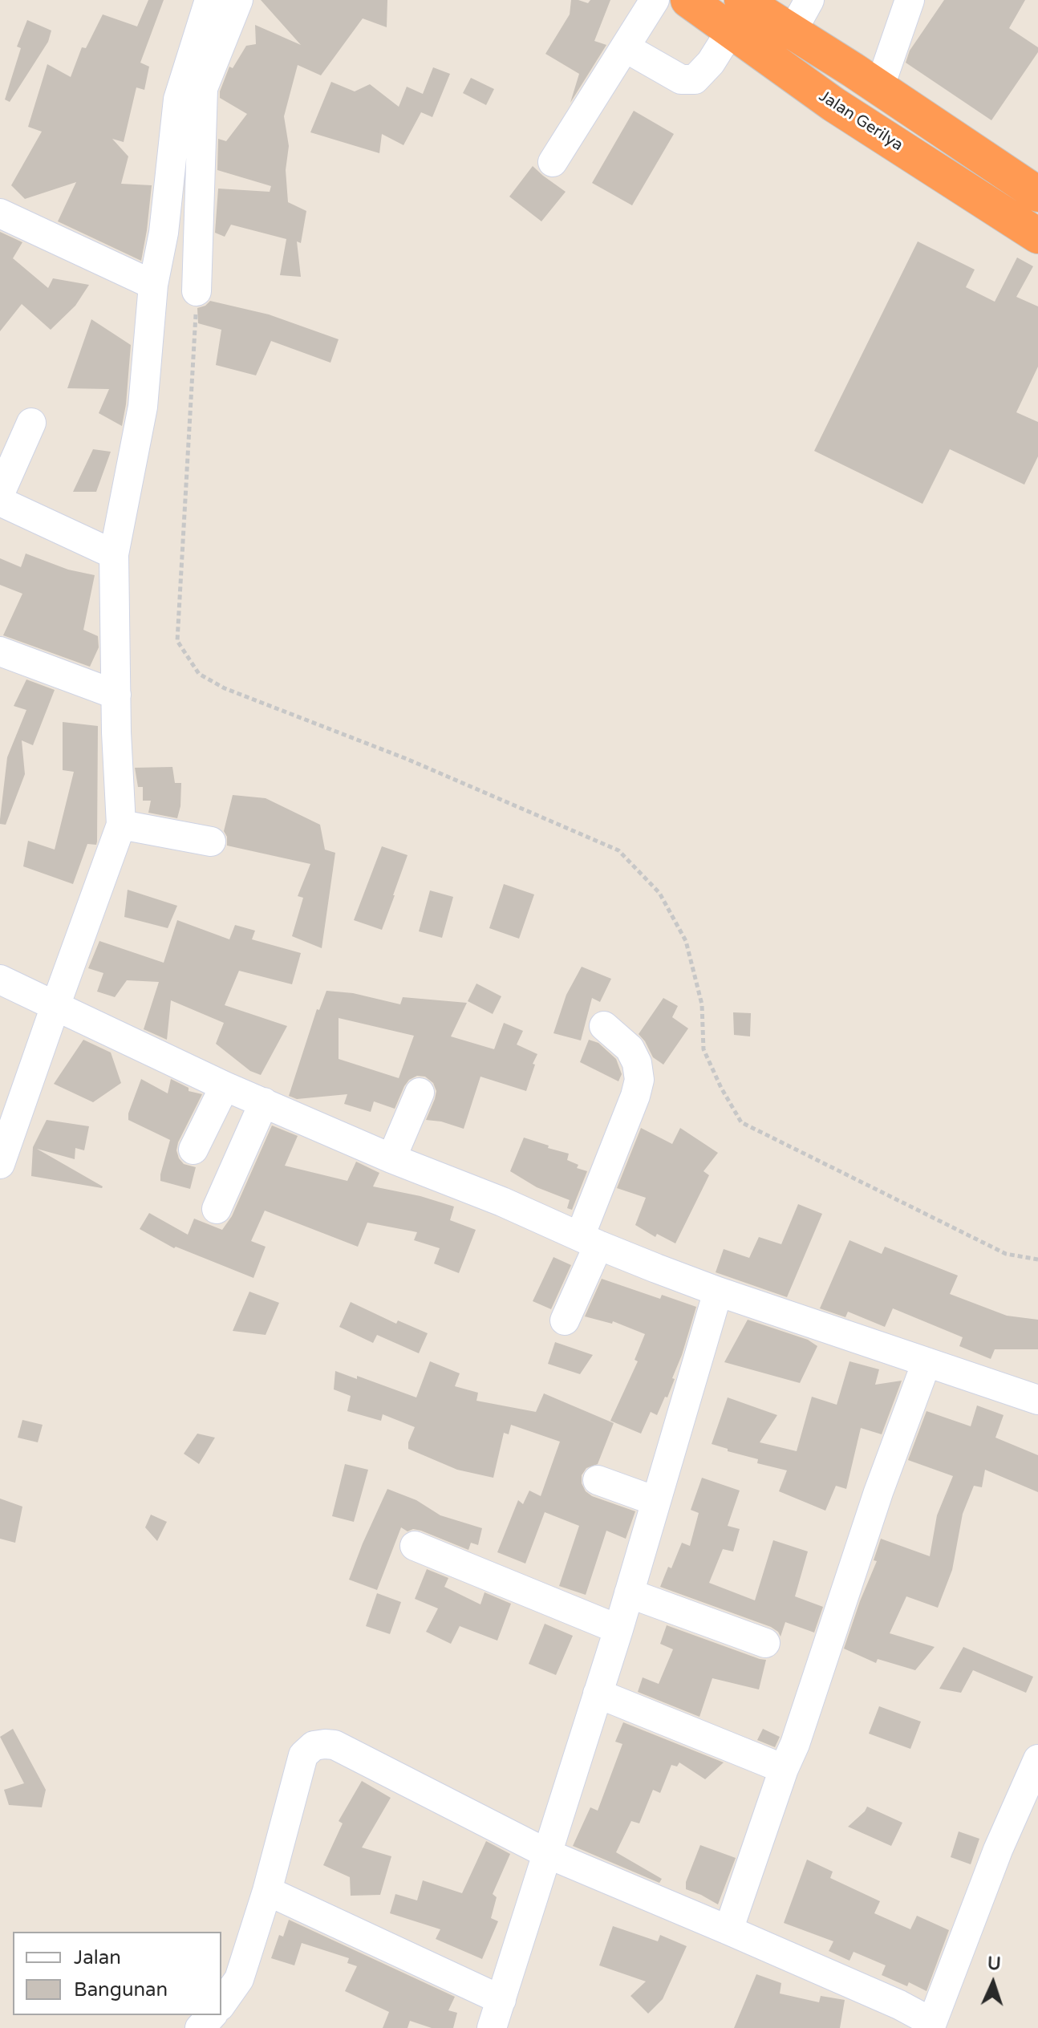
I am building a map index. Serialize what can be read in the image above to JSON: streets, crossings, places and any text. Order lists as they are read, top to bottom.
{
  "streets": {
    "highway": ["Jalan Gerilya"]
  },
  "legend": ["Jalan", "Bangunan"],
  "north": "top"
}
